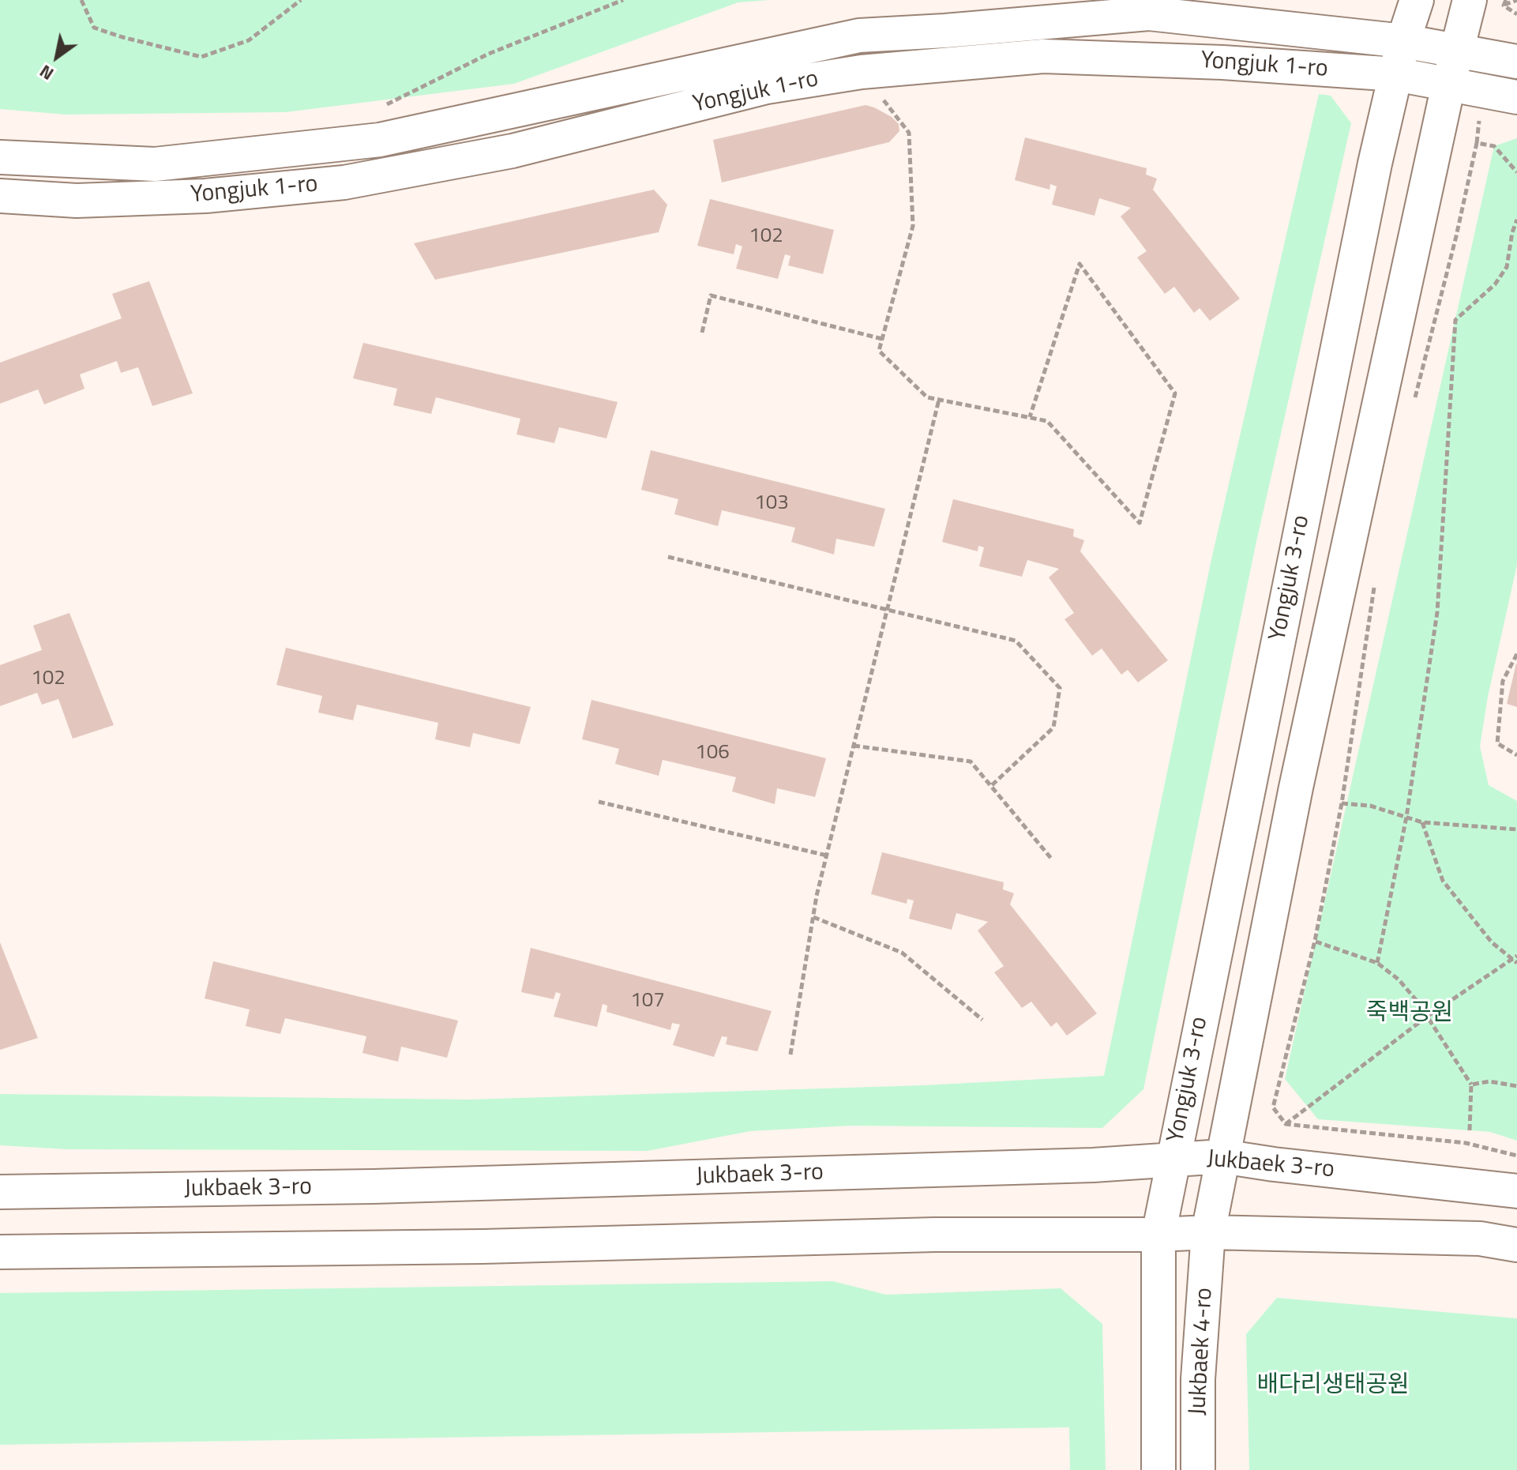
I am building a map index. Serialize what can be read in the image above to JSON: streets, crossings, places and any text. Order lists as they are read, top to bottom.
{
  "streets": {
    "street": [
      "Yongjuk 1-ro",
      "Yongjuk 3-ro",
      "Jukbaek 3-ro",
      "Jukbaek 4-ro"
    ]
  },
  "crossings": [
    ["Yongjuk 1-ro", "Yongjuk 3-ro"],
    ["Yongjuk 1-ro", "Jukbaek 4-ro"],
    ["Yongjuk 3-ro", "Jukbaek 3-ro"],
    ["Yongjuk 3-ro", "Jukbaek 4-ro"],
    ["Jukbaek 3-ro", "Jukbaek 4-ro"]
  ],
  "parks": ["죽백공원", "배다리생태공원"],
  "house_numbers": [
    "102",
    "103",
    "102",
    "106",
    "107"
  ],
  "north": "bottom left"
}
